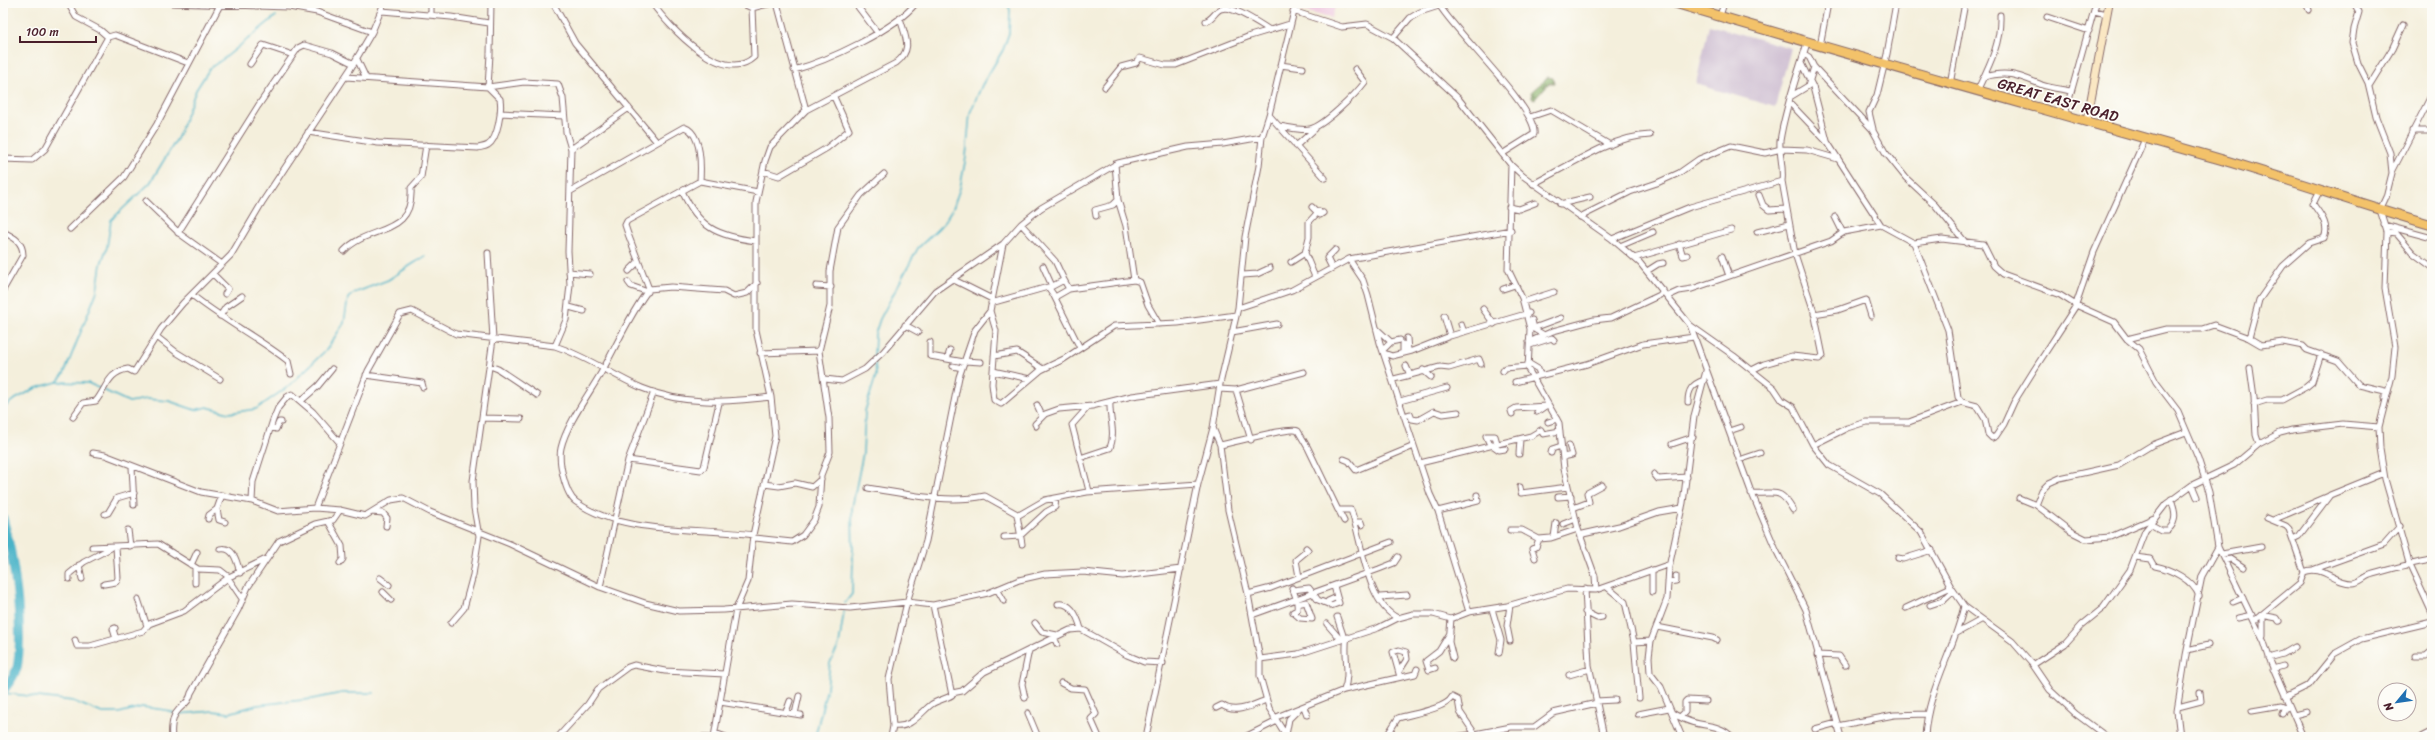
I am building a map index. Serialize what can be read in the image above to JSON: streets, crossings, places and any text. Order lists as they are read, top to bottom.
{
  "streets": {
    "highway": ["GREAT EAST ROAD"]
  },
  "scale_bar": "100 m",
  "north": "bottom left"
}
